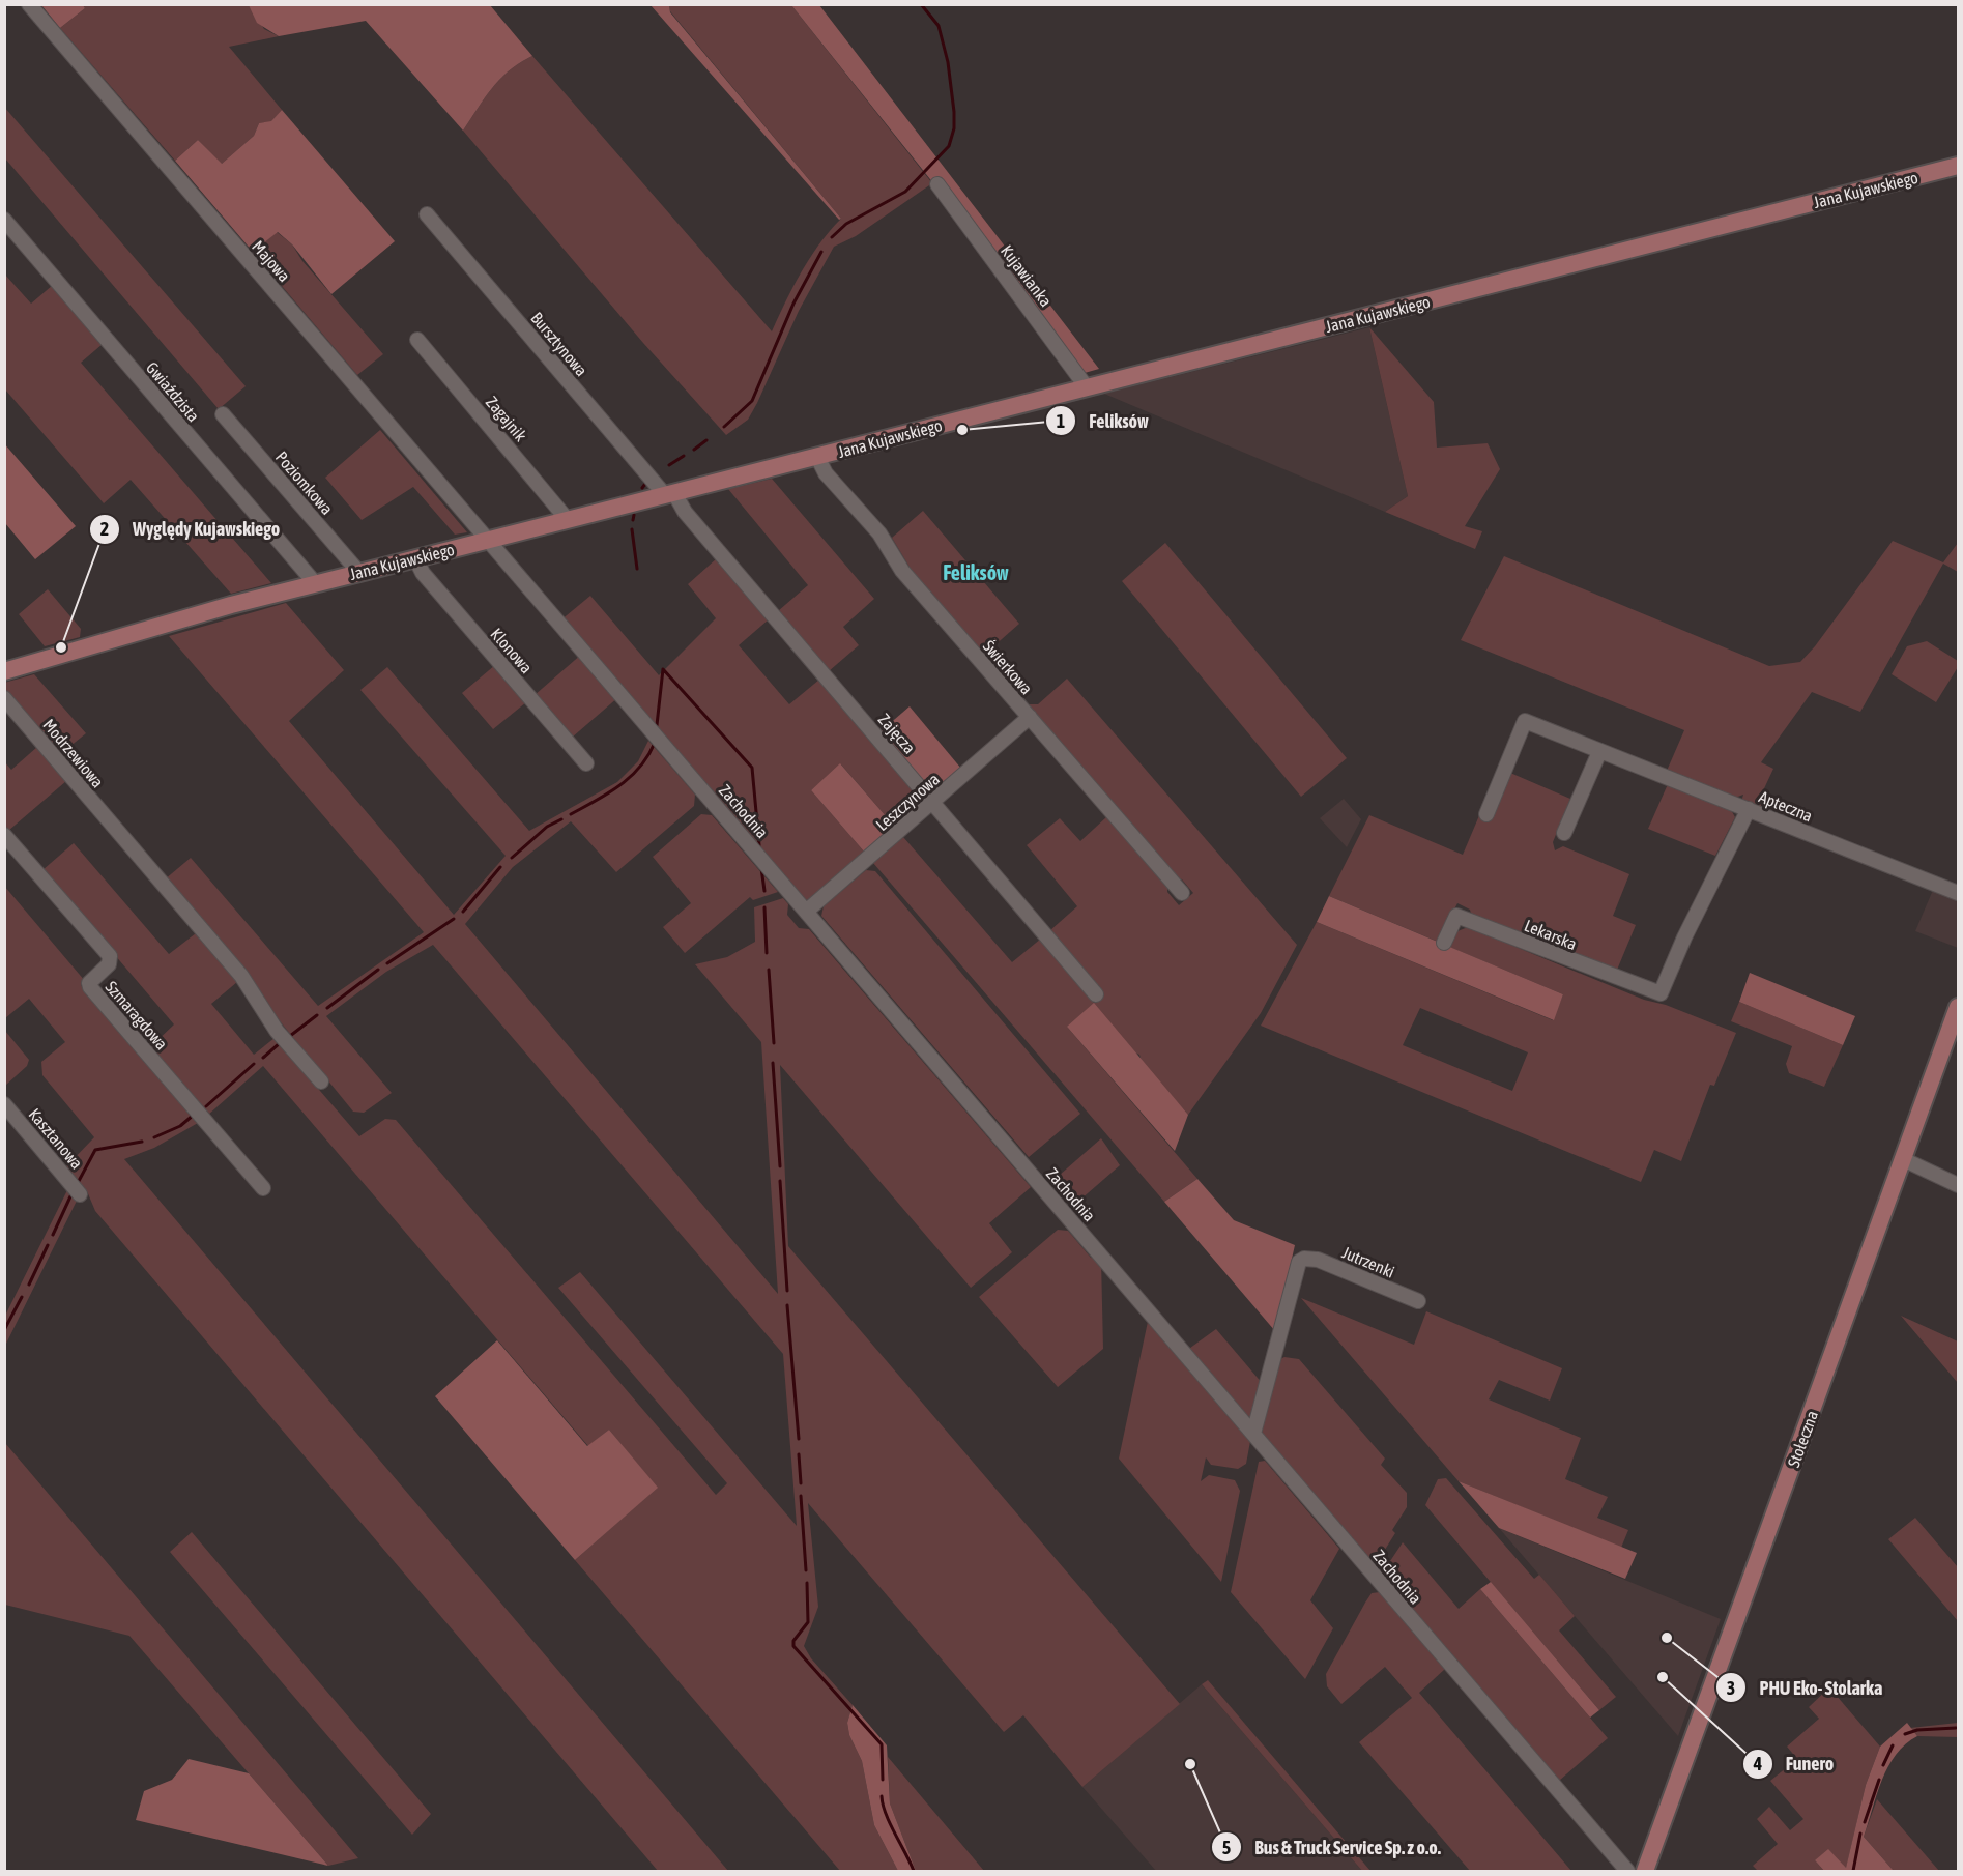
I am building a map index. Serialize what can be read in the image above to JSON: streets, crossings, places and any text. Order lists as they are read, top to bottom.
{
  "streets": {
    "main road": ["Jana Kujawskiego", "Stołeczna"],
    "street": [
      "Majowa",
      "Kujawianka",
      "Bursztynowa",
      "Gwiaździsta",
      "Zagajnik",
      "Poziomkowa",
      "Klonowa",
      "Świerkowa",
      "Zajęcza",
      "Modrzewiowa",
      "Leszczynowa",
      "Apteczna",
      "Zachodnia",
      "Lekarska",
      "Szmaragdowa",
      "Kasztanowa",
      "Jutrzenki"
    ]
  },
  "crossings": [
    ["Jana Kujawskiego", "Majowa"],
    ["Jana Kujawskiego", "Kujawianka"],
    ["Jana Kujawskiego", "Bursztynowa"],
    ["Jana Kujawskiego", "Gwiaździsta"],
    ["Jana Kujawskiego", "Zagajnik"],
    ["Jana Kujawskiego", "Poziomkowa"],
    ["Jana Kujawskiego", "Klonowa"],
    ["Jana Kujawskiego", "Świerkowa"],
    ["Jana Kujawskiego", "Zajęcza"],
    ["Jana Kujawskiego", "Zachodnia"],
    ["Majowa", "Zachodnia"],
    ["Bursztynowa", "Zajęcza"],
    ["Świerkowa", "Leszczynowa"],
    ["Zajęcza", "Leszczynowa"],
    ["Leszczynowa", "Zachodnia"],
    ["Apteczna", "Lekarska"],
    ["Zachodnia", "Jutrzenki"]
  ],
  "districts": ["Feliksów"],
  "places": [
    "Feliksów",
    "Wyględy Kujawskiego",
    "PHU Eko- Stolarka",
    "Funero",
    "Bus & Truck Service Sp. z o.o."
  ]
}
